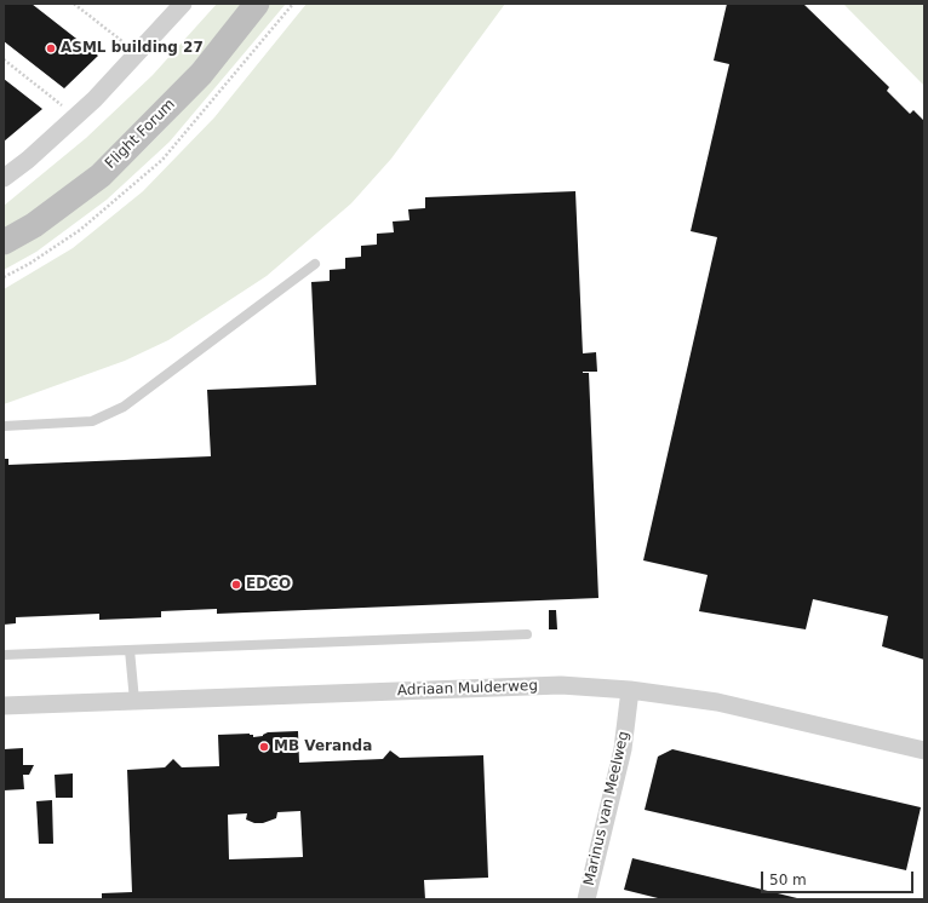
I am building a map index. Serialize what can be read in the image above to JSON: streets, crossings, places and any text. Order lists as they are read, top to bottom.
{
  "streets": {
    "main road": ["Flight Forum"],
    "street": ["Adriaan Mulderweg", "Marinus van Meelweg"]
  },
  "crossings": [
    ["Adriaan Mulderweg", "Marinus van Meelweg"]
  ],
  "places": ["ASML building 27", "EDCO", "MB Veranda"],
  "scale_bar": "50 m"
}
